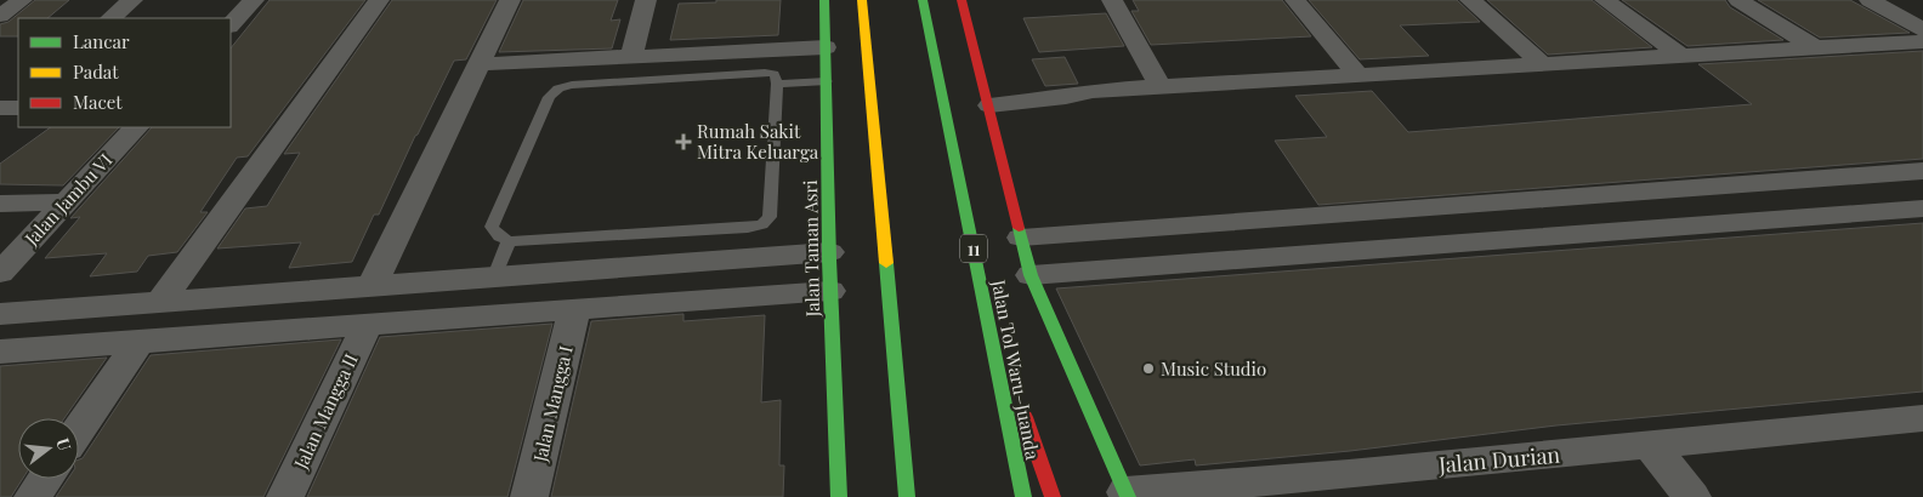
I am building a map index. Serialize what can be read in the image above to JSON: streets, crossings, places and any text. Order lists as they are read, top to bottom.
{
  "streets": {
    "main road": ["Jalan Taman Asri", "11", "Jalan Tol Waru–Juanda"],
    "street": [
      "Jalan Jambu VI",
      "Jalan Mangga I",
      "Jalan Mangga II",
      "Jalan Durian"
    ]
  },
  "places": {
    "health": ["Rumah Sakit Mitra Keluarga"],
    "other": ["Music Studio"]
  },
  "legend": ["Lancar", "Padat", "Macet"],
  "north": "right"
}
